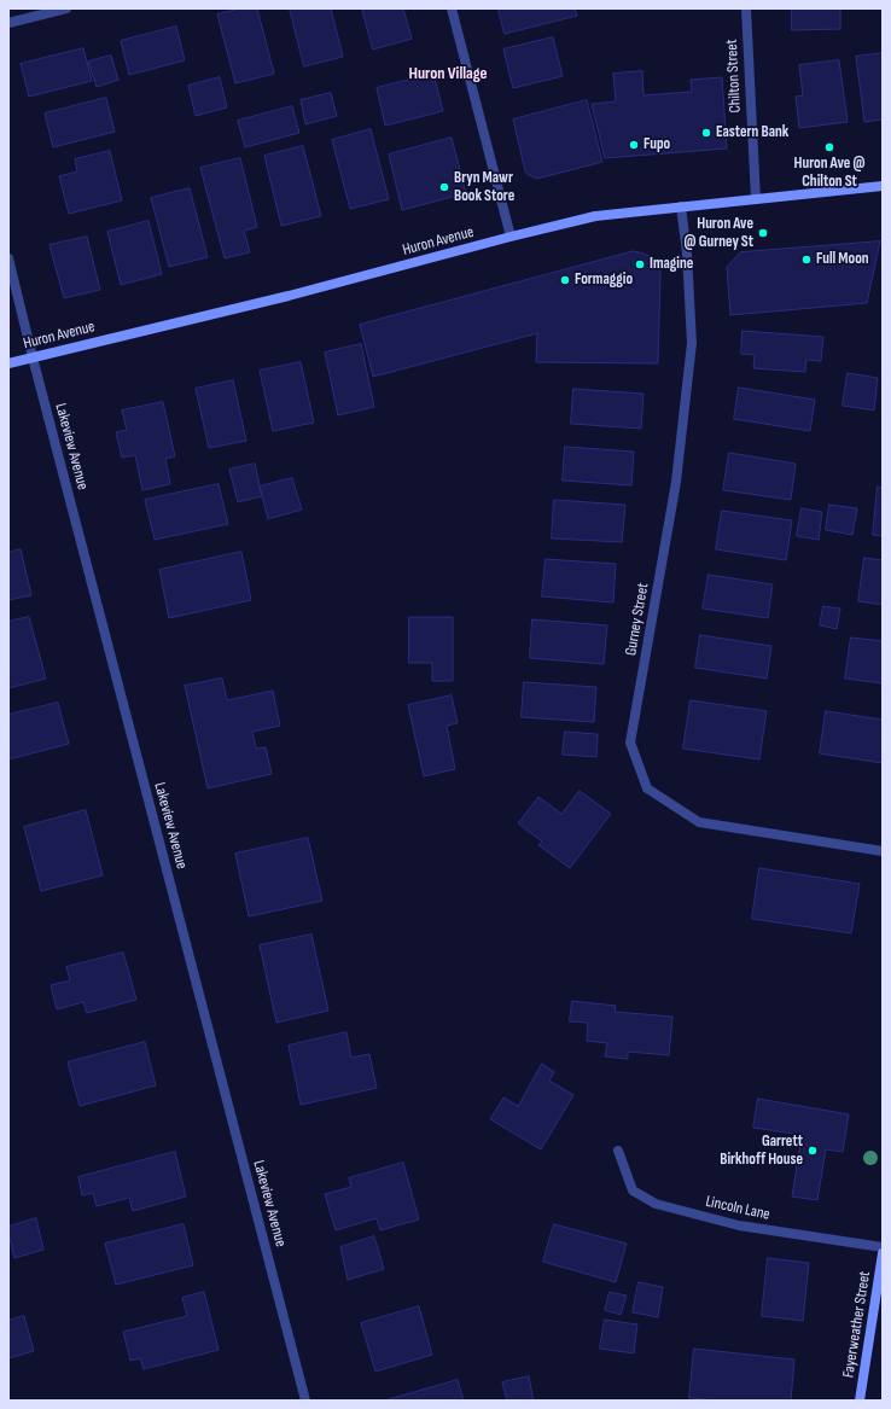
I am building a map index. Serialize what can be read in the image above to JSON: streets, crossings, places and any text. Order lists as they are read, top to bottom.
{
  "streets": {
    "street": [
      "Chilton Street",
      "Huron Avenue",
      "Lakeview Avenue",
      "Gurney Street",
      "Lincoln Lane",
      "Fayerweather Street"
    ]
  },
  "crossings": [
    ["Chilton Street", "Huron Avenue"],
    ["Huron Avenue", "Lakeview Avenue"],
    ["Huron Avenue", "Gurney Street"]
  ],
  "districts": ["Huron Village"],
  "places": [
    "Eastern Bank",
    "Fupo",
    "Huron Ave @ Chilton St",
    "Bryn Mawr Book Store",
    "Huron Ave @ Gurney St",
    "Full Moon",
    "Imagine",
    "Formaggio",
    "Garrett Birkhoff House"
  ]
}
